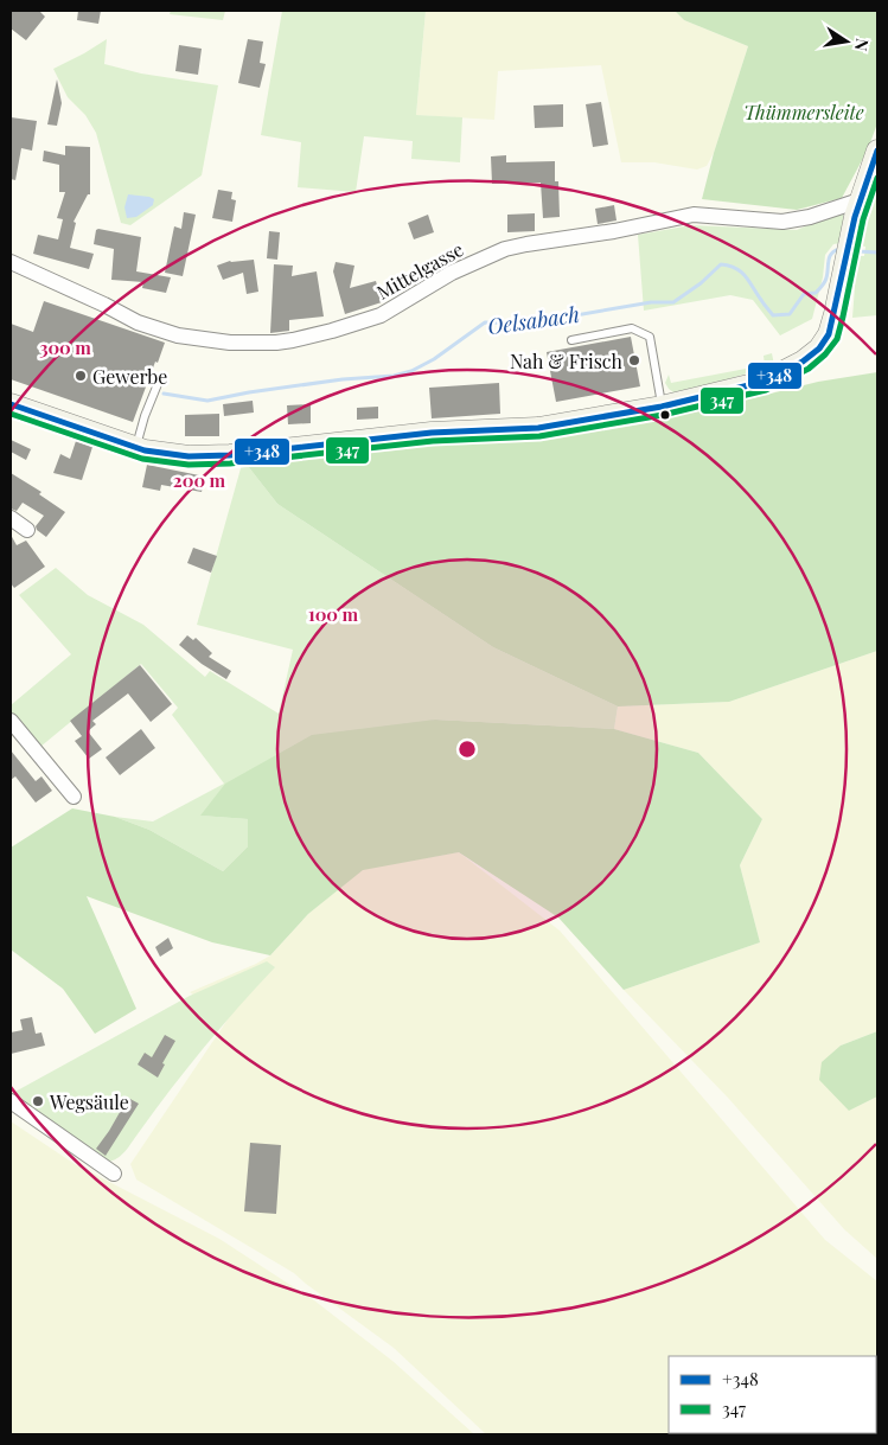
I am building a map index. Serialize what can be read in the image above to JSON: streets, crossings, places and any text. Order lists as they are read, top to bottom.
{
  "streets": {
    "street": ["Mittelgasse"]
  },
  "water": ["Oelsabach"],
  "parks": ["Thümmersleite"],
  "places": ["Nah & Frisch", "Gewerbe", "Wegsäule"],
  "lines": ["transit line +348", "transit line 347"],
  "legend": ["+348", "347"],
  "north": "right",
  "rings": ["300 m", "200 m", "100 m"]
}
